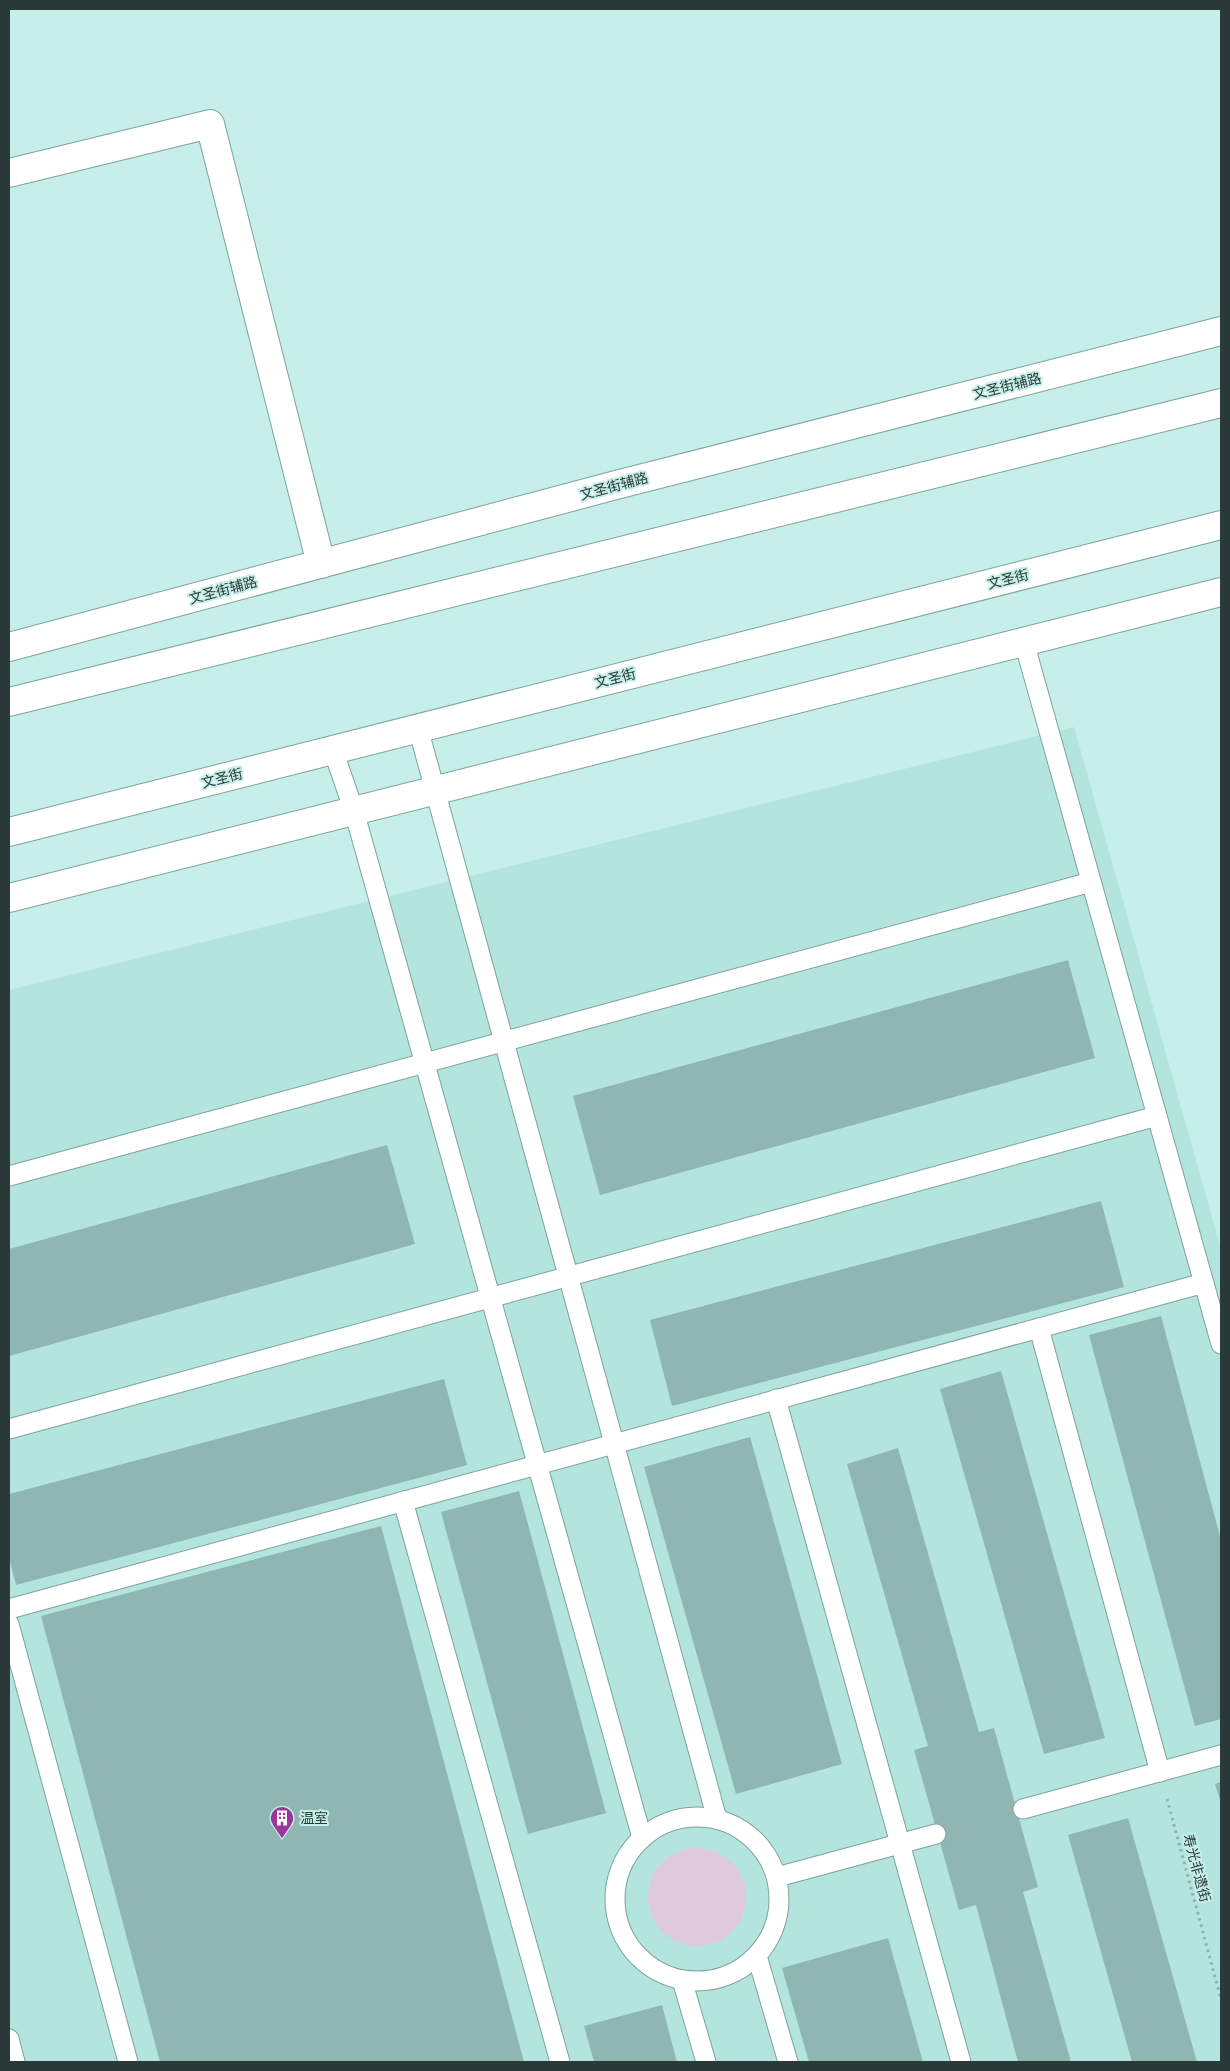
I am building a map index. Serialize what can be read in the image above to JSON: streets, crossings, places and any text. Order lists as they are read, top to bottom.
{
  "streets": {
    "street": ["文圣街辅路", "文圣街"],
    "path": ["寿光非遗街"]
  },
  "places": {
    "building": ["温室"]
  }
}
